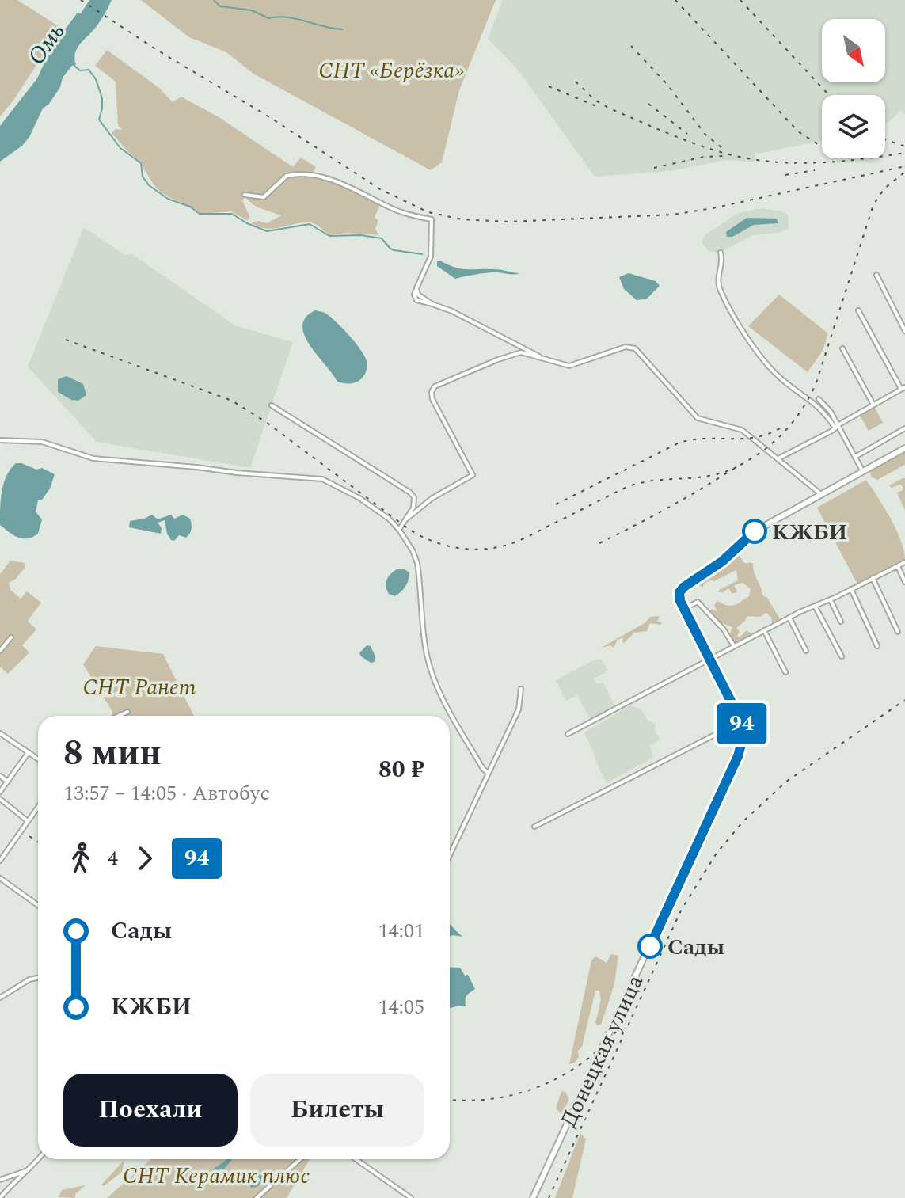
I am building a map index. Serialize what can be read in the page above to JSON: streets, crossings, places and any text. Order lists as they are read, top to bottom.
{
  "streets": {
    "main road": ["Донецкая улица"]
  },
  "water": ["Омь"],
  "parks": ["СНТ «Берёзка»", "СНТ Ранет", "СНТ Керамик плюс"],
  "places": ["КЖБИ", "Сады"],
  "lines": ["bus line 94"],
  "north": "bottom right",
  "page": {
    "on_map": "94",
    "heading": ["8 мин", "13:57 – 14:05 · Автобус", "80 ₽"],
    "legs": ["4", "94"],
    "list": [
      {
        "name": "Сады",
        "value": "14:01"
      },
      {
        "name": "КЖБИ",
        "value": "14:05"
      }
    ],
    "buttons": ["Поехали", "Билеты"]
  }
}
